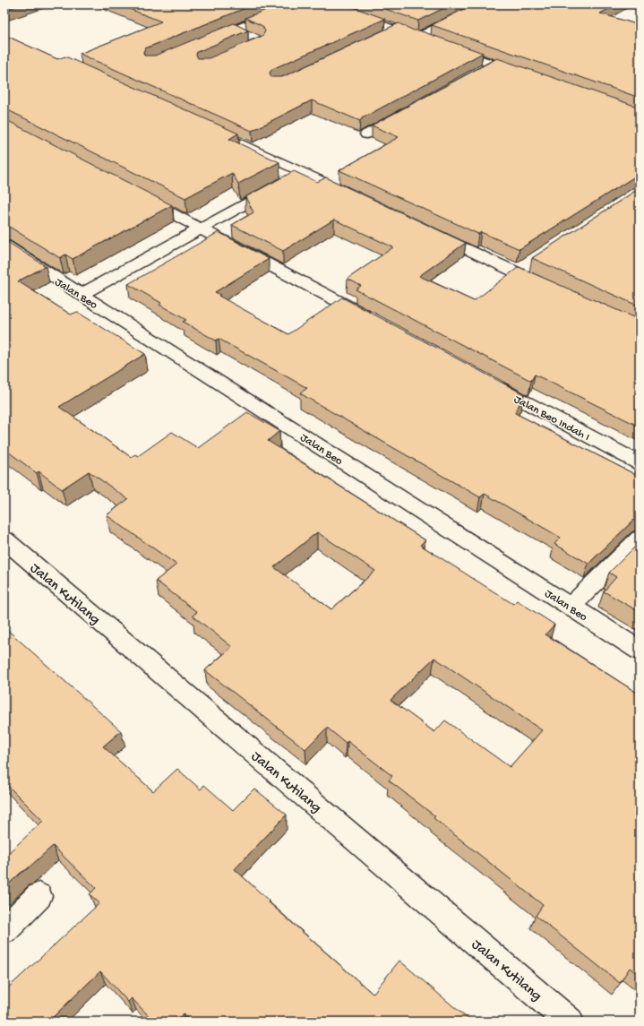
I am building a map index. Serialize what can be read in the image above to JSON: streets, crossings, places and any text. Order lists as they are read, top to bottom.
{
  "streets": {
    "street": ["Jalan Beo", "Jalan Beo Indah I", "Jalan Kutilang"]
  }
}
